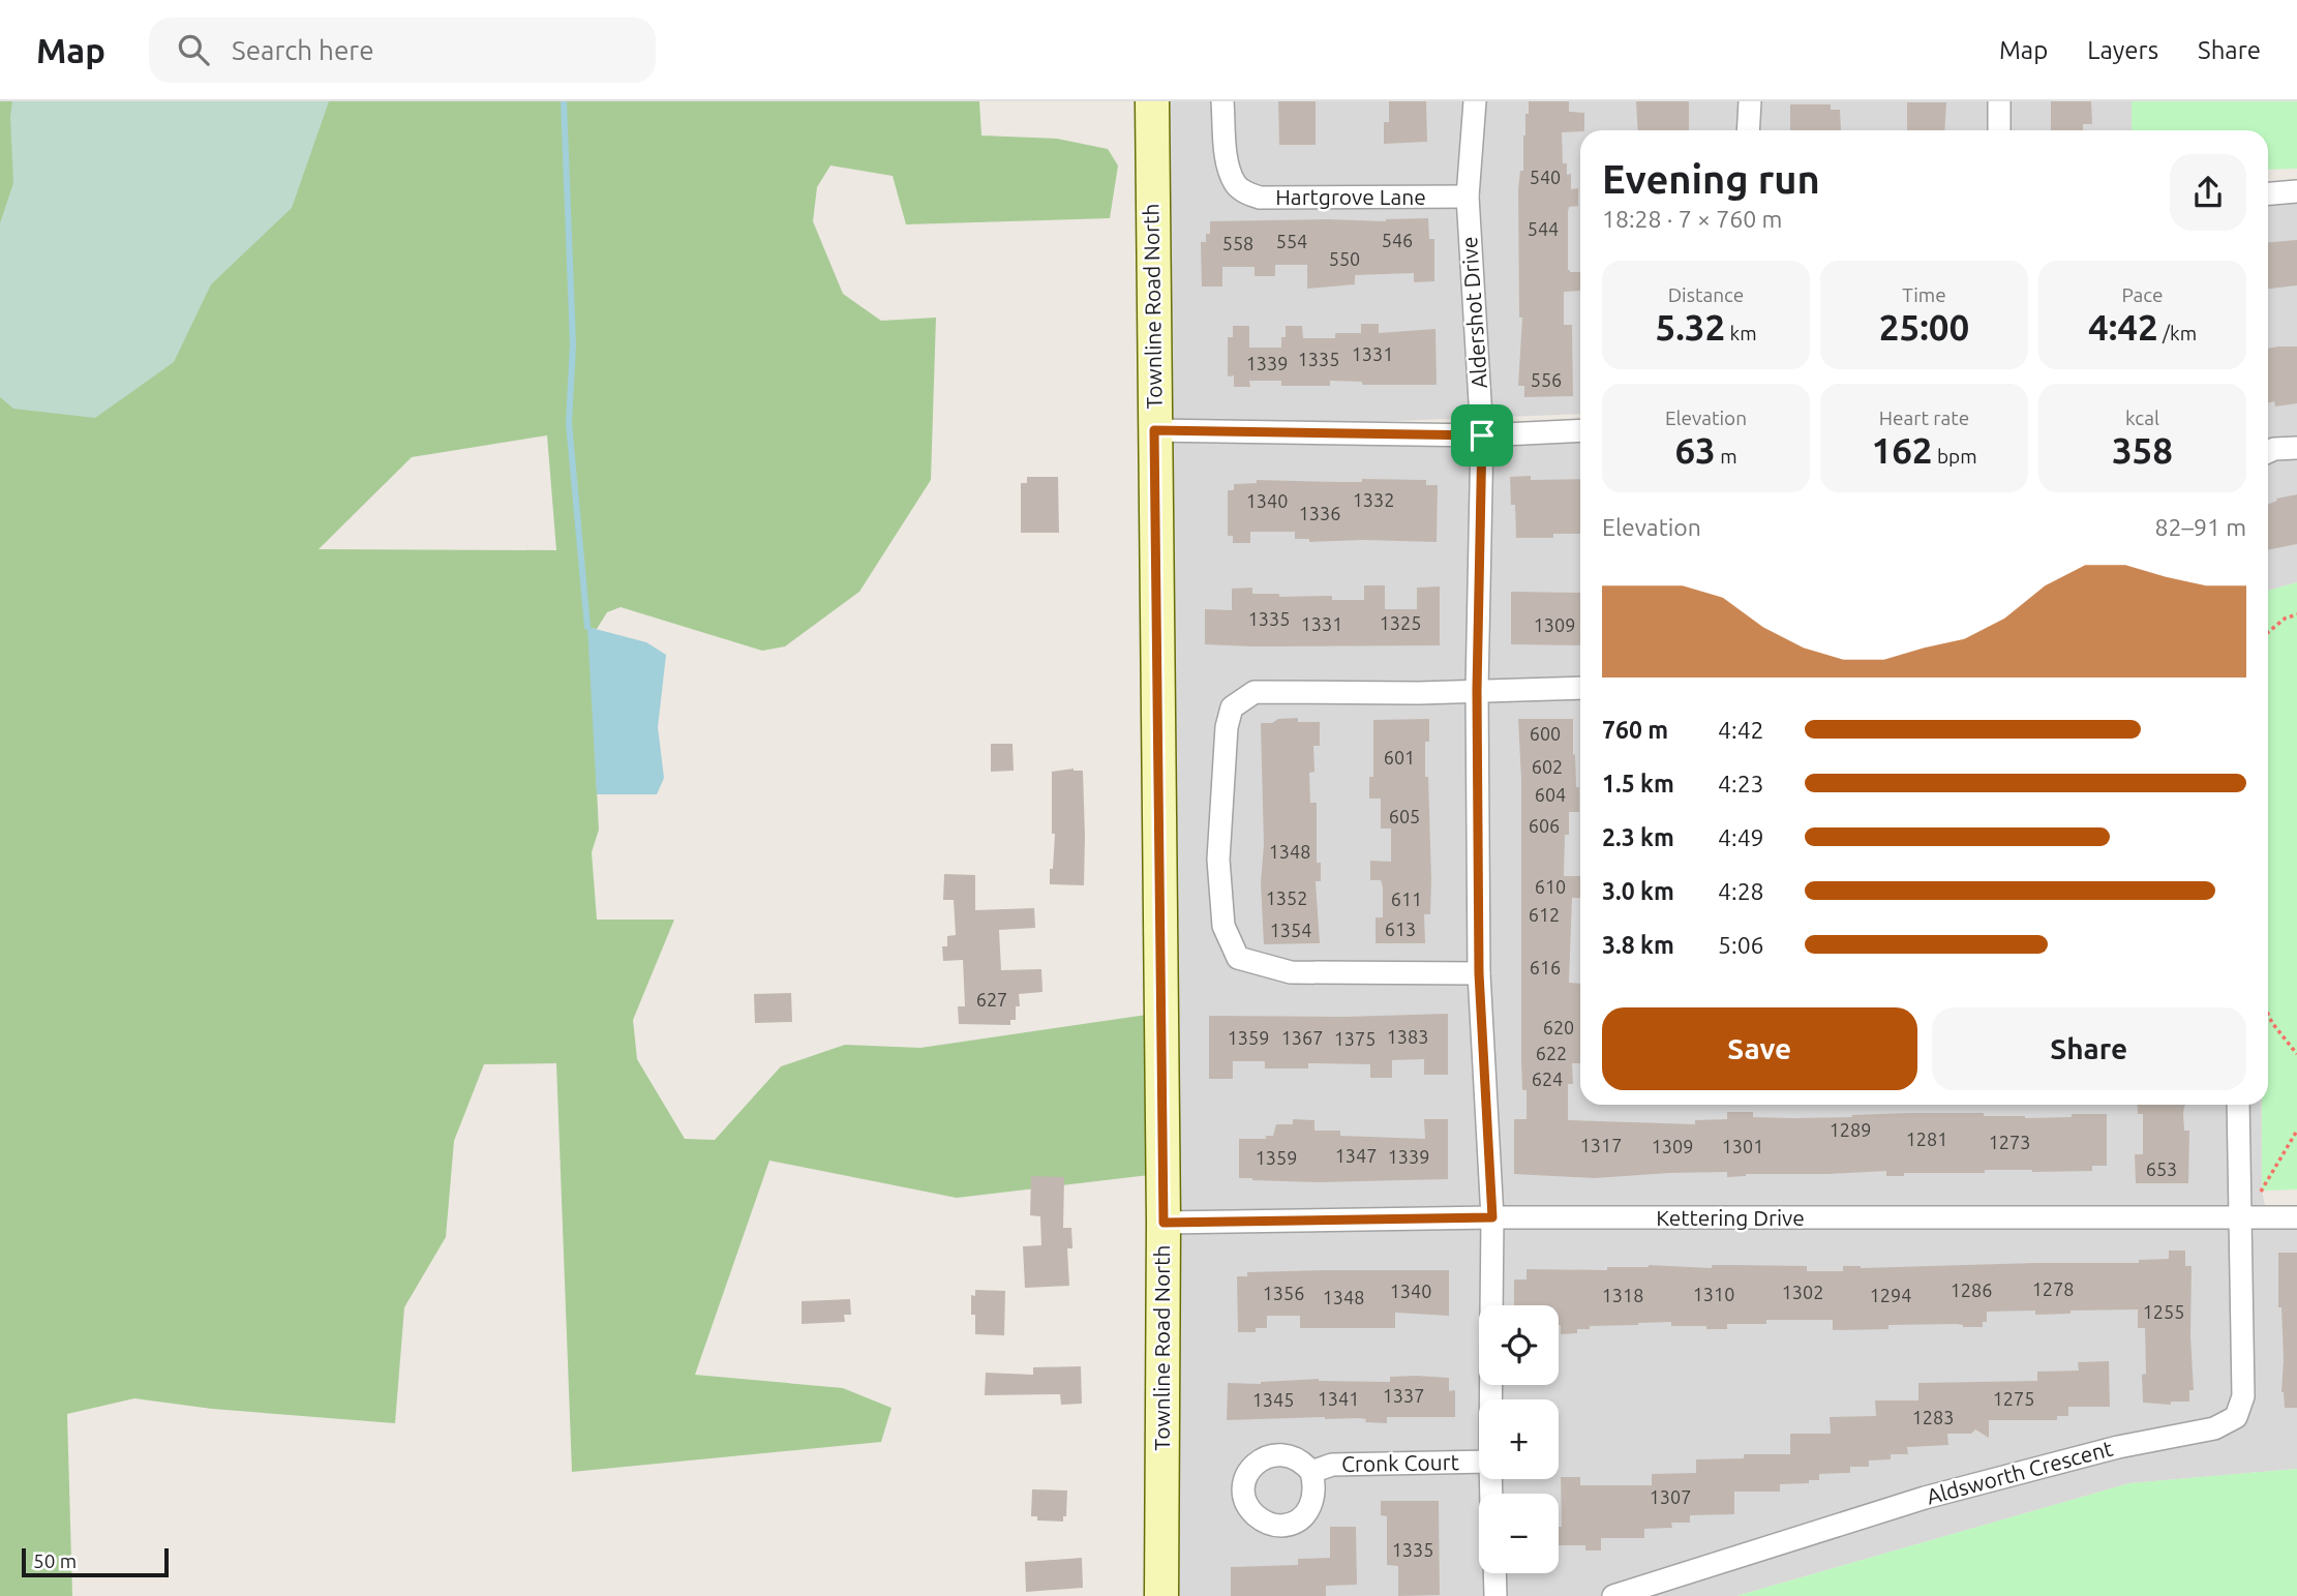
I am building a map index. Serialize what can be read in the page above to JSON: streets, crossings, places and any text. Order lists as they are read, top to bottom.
{
  "streets": {
    "main road": ["Townline Road North"],
    "street": [
      "Hartgrove Lane",
      "Aldershot Drive",
      "Kettering Drive",
      "Cronk Court",
      "Aldsworth Crescent"
    ]
  },
  "crossings": [
    ["Hartgrove Lane", "Aldershot Drive"],
    ["Townline Road North", "Kettering Drive"],
    ["Aldershot Drive", "Kettering Drive"],
    ["Kettering Drive", "Aldsworth Crescent"]
  ],
  "house_numbers": [
    "540",
    "544",
    "546",
    "554",
    "558",
    "550",
    "1331",
    "1335",
    "1339",
    "556",
    "1332",
    "1340",
    "1336",
    "1335",
    "1325",
    "1331",
    "1309",
    "600",
    "601",
    "602",
    "604",
    "605",
    "606",
    "1348",
    "610",
    "1352",
    "611",
    "612",
    "613",
    "1354",
    "616",
    "627",
    "620",
    "1383",
    "1359",
    "1367",
    "1375",
    "622",
    "624",
    "1289",
    "1281",
    "1273",
    "1317",
    "1309",
    "1301",
    "1347",
    "1339",
    "1359",
    "653",
    "1278",
    "1286",
    "1340",
    "1302",
    "1356",
    "1310",
    "1318",
    "1294",
    "1348",
    "1255",
    "1337",
    "1341",
    "1275",
    "1345",
    "1283",
    "1307",
    "1335"
  ],
  "scale_bar": "50 m",
  "page": {
    "header": "Map",
    "search": "Search here",
    "nav": ["Map", "Layers", "Share"],
    "heading": ["Evening run", "18:28 · 7 × 760 m"],
    "stats": [
      ["Distance", "5.32 km"],
      ["Time", "25:00"],
      ["Pace", "4:42 /km"],
      ["Elevation", "63 m"],
      ["Heart rate", "162 bpm"],
      ["kcal", "358"]
    ],
    "chart": ["Elevation", "82–91 m"],
    "list": [
      {
        "name": "760 m",
        "note": "4:42"
      },
      {
        "name": "1.5 km",
        "note": "4:23"
      },
      {
        "name": "2.3 km",
        "note": "4:49"
      },
      {
        "name": "3.0 km",
        "note": "4:28"
      },
      {
        "name": "3.8 km",
        "note": "5:06"
      }
    ],
    "buttons": ["Save", "Share"],
    "map_buttons": ["+", "−"],
    "scale": "50 m"
  }
}
